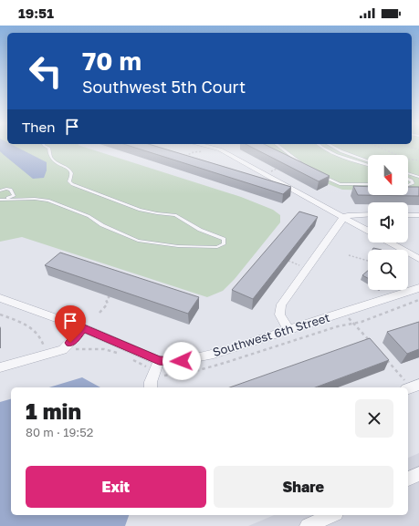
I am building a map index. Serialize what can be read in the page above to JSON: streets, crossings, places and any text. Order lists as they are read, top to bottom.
{
  "streets": {
    "street": ["Southwest 6th Street"]
  },
  "north": "bottom",
  "page": {
    "status": "19:51",
    "turn": ["70 m", "Southwest 5th Court"],
    "then": "Then",
    "heading": ["1 min", "80 m · 19:52"],
    "buttons": ["Exit", "Share"]
  }
}
